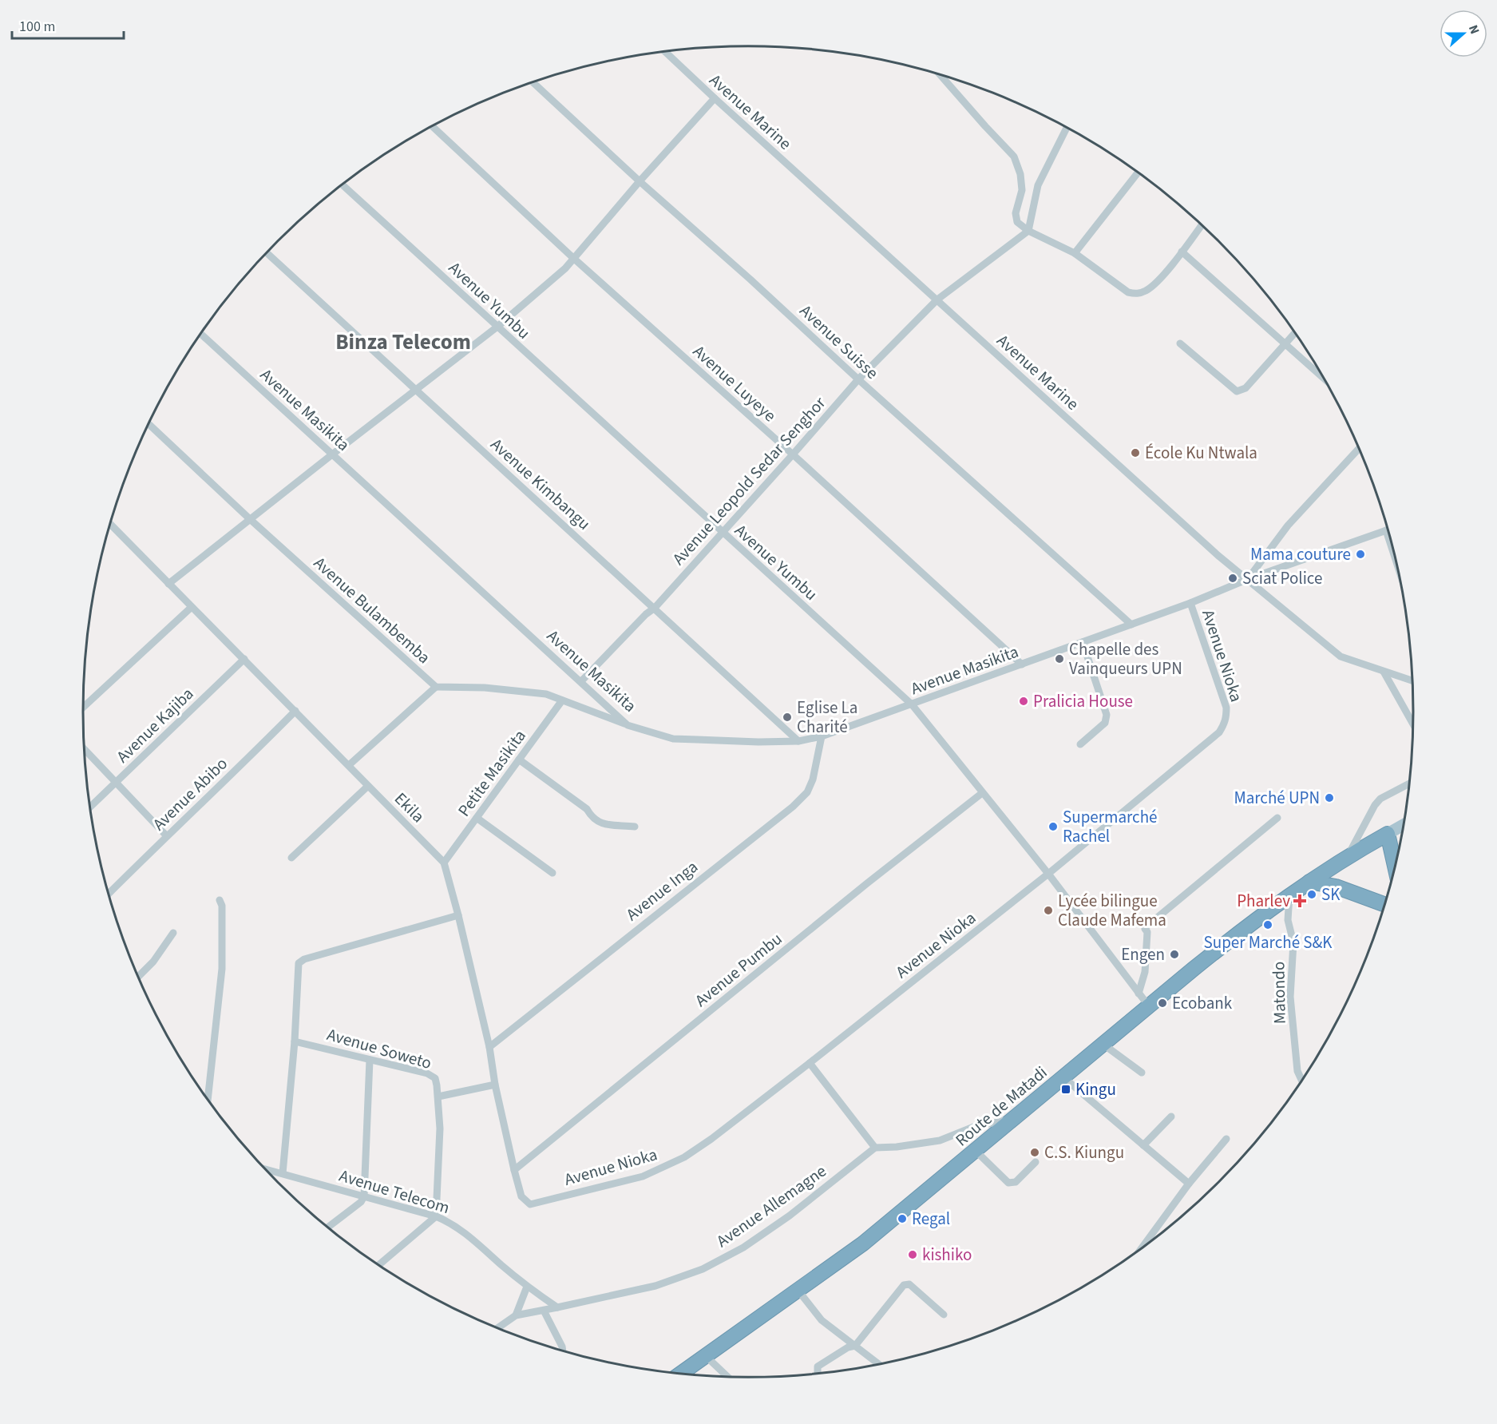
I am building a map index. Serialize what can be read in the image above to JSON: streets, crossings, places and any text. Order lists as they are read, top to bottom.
{
  "streets": {
    "highway": ["Route de Matadi"],
    "street": [
      "Avenue Marine",
      "Avenue Yumbu",
      "Avenue Suisse",
      "Avenue Luyeye",
      "Avenue Masikita",
      "Avenue Leopold Sedar Senghor",
      "Avenue Kimbangu",
      "Avenue Bulambemba",
      "Avenue Nioka",
      "Avenue Kajiba",
      "Petite Masikita",
      "Avenue Abibo",
      "Ekila",
      "Avenue Inga",
      "Avenue Pumbu",
      "Matondo",
      "Avenue Soweto",
      "Avenue Telecom",
      "Avenue Allemagne"
    ]
  },
  "crossings": [
    ["Avenue Marine", "Avenue Masikita"],
    ["Avenue Marine", "Avenue Leopold Sedar Senghor"],
    ["Avenue Yumbu", "Avenue Masikita"],
    ["Avenue Yumbu", "Avenue Leopold Sedar Senghor"],
    ["Avenue Yumbu", "Avenue Nioka"],
    ["Avenue Yumbu", "Avenue Pumbu"],
    ["Avenue Yumbu", "Route de Matadi"],
    ["Avenue Suisse", "Avenue Masikita"],
    ["Avenue Suisse", "Avenue Leopold Sedar Senghor"],
    ["Avenue Luyeye", "Avenue Masikita"],
    ["Avenue Luyeye", "Avenue Leopold Sedar Senghor"],
    ["Avenue Masikita", "Avenue Leopold Sedar Senghor"],
    ["Avenue Masikita", "Avenue Kimbangu"],
    ["Avenue Masikita", "Avenue Bulambemba"],
    ["Avenue Masikita", "Avenue Nioka"],
    ["Avenue Masikita", "Avenue Inga"],
    ["Avenue Leopold Sedar Senghor", "Avenue Kimbangu"],
    ["Avenue Bulambemba", "Petite Masikita"],
    ["Avenue Nioka", "Ekila"],
    ["Avenue Kajiba", "Ekila"],
    ["Petite Masikita", "Ekila"],
    ["Avenue Abibo", "Ekila"],
    ["Ekila", "Avenue Inga"],
    ["Ekila", "Avenue Pumbu"],
    ["Matondo", "Route de Matadi"],
    ["Avenue Soweto", "Avenue Telecom"],
    ["Avenue Telecom", "Avenue Allemagne"]
  ],
  "districts": ["Binza Telecom"],
  "places": {
    "other": [
      "École Ku Ntwala",
      "Mama couture",
      "Sciat Police",
      "Chapelle des Vainqueurs UPN",
      "Pralicia House",
      "Eglise La Charité",
      "Marché UPN",
      "Supermarché Rachel",
      "SK",
      "Lycée bilingue Claude Mafema",
      "Super Marché S&K",
      "Engen",
      "Ecobank",
      "C.S. Kiungu",
      "Regal",
      "kishiko"
    ],
    "health": ["Pharlev"],
    "transit": ["Kingu"]
  },
  "scale_bar": "100 m",
  "north": "right"
}
